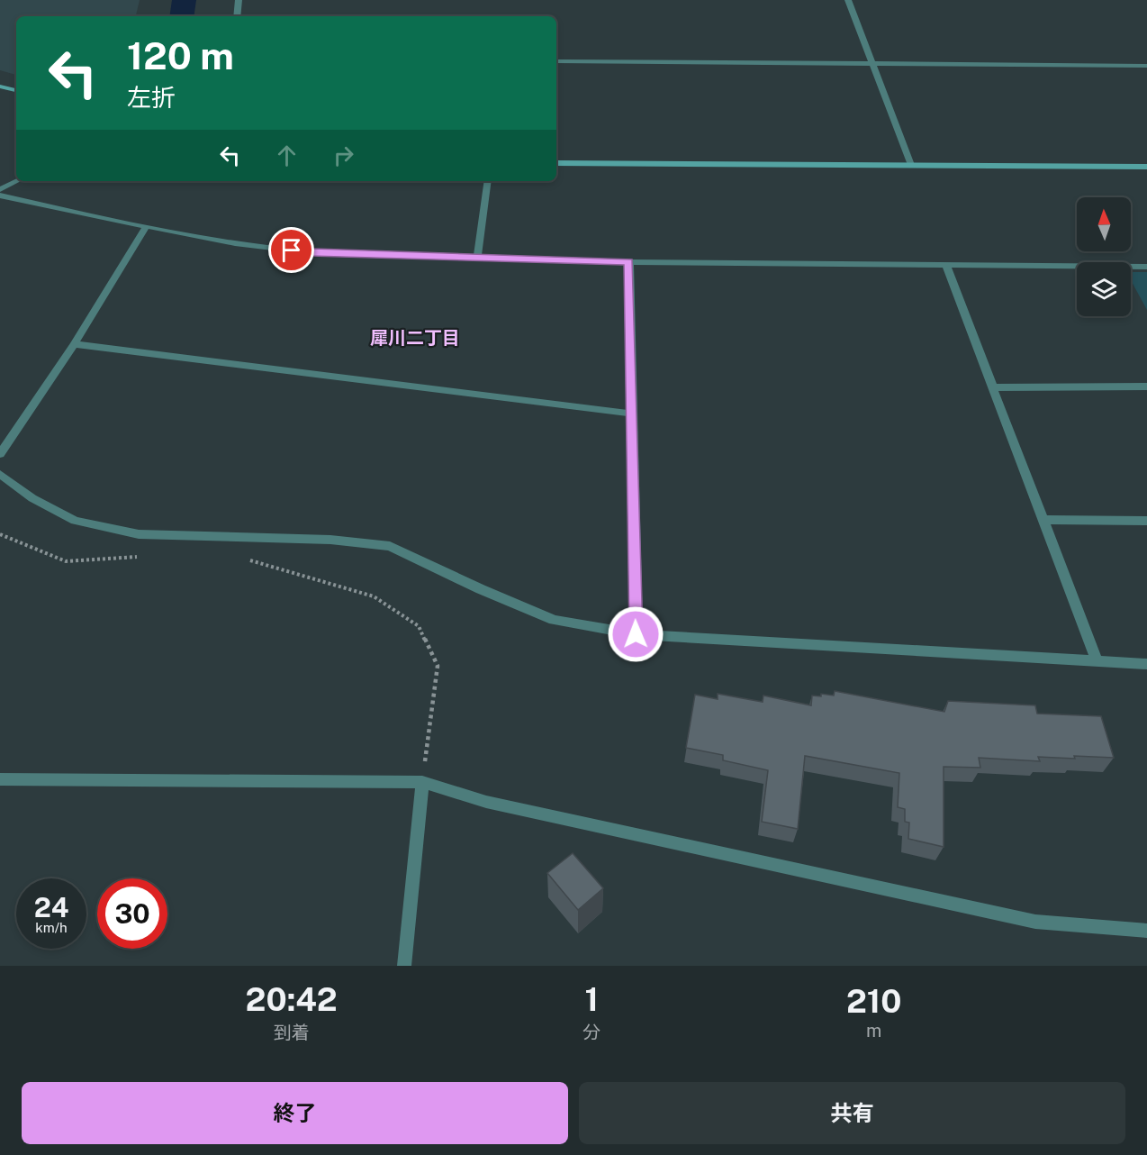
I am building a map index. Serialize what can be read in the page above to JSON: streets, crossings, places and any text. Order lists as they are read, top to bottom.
{
  "districts": ["犀川二丁目"],
  "north": "top",
  "page": {
    "turn": ["120 m", "左折"],
    "speed": "24 km/h",
    "limit": "30",
    "eta": [
      "20:42",
      "到着",
      "1",
      "分",
      "210",
      "m"
    ],
    "buttons": ["終了", "共有"]
  }
}
